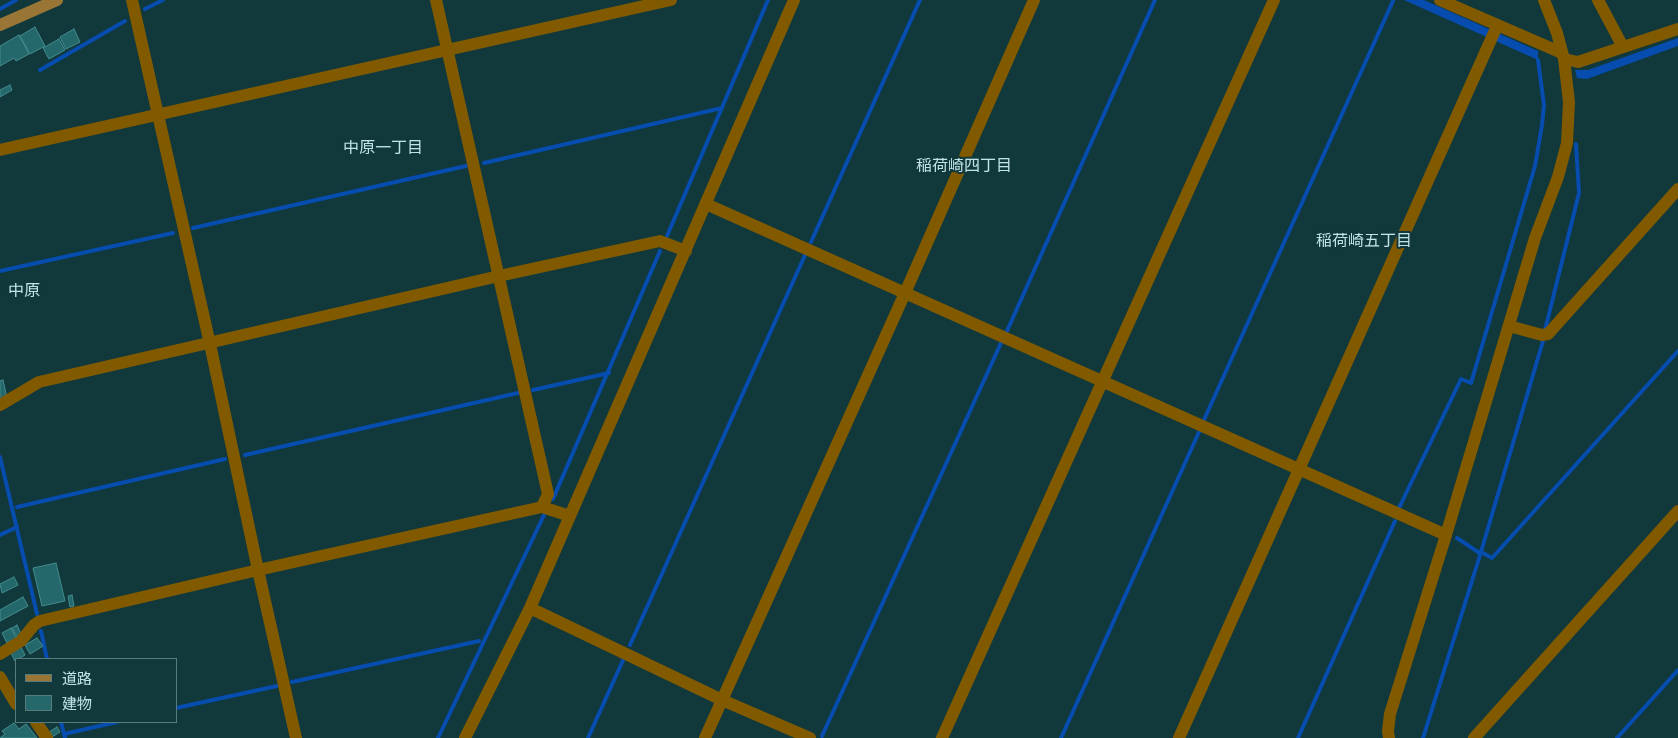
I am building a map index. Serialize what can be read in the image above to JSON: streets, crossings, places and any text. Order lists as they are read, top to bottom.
{
  "districts": [
    "中原一丁目",
    "稲荷崎四丁目",
    "稲荷崎五丁目",
    "中原"
  ],
  "legend": ["道路", "建物"]
}
